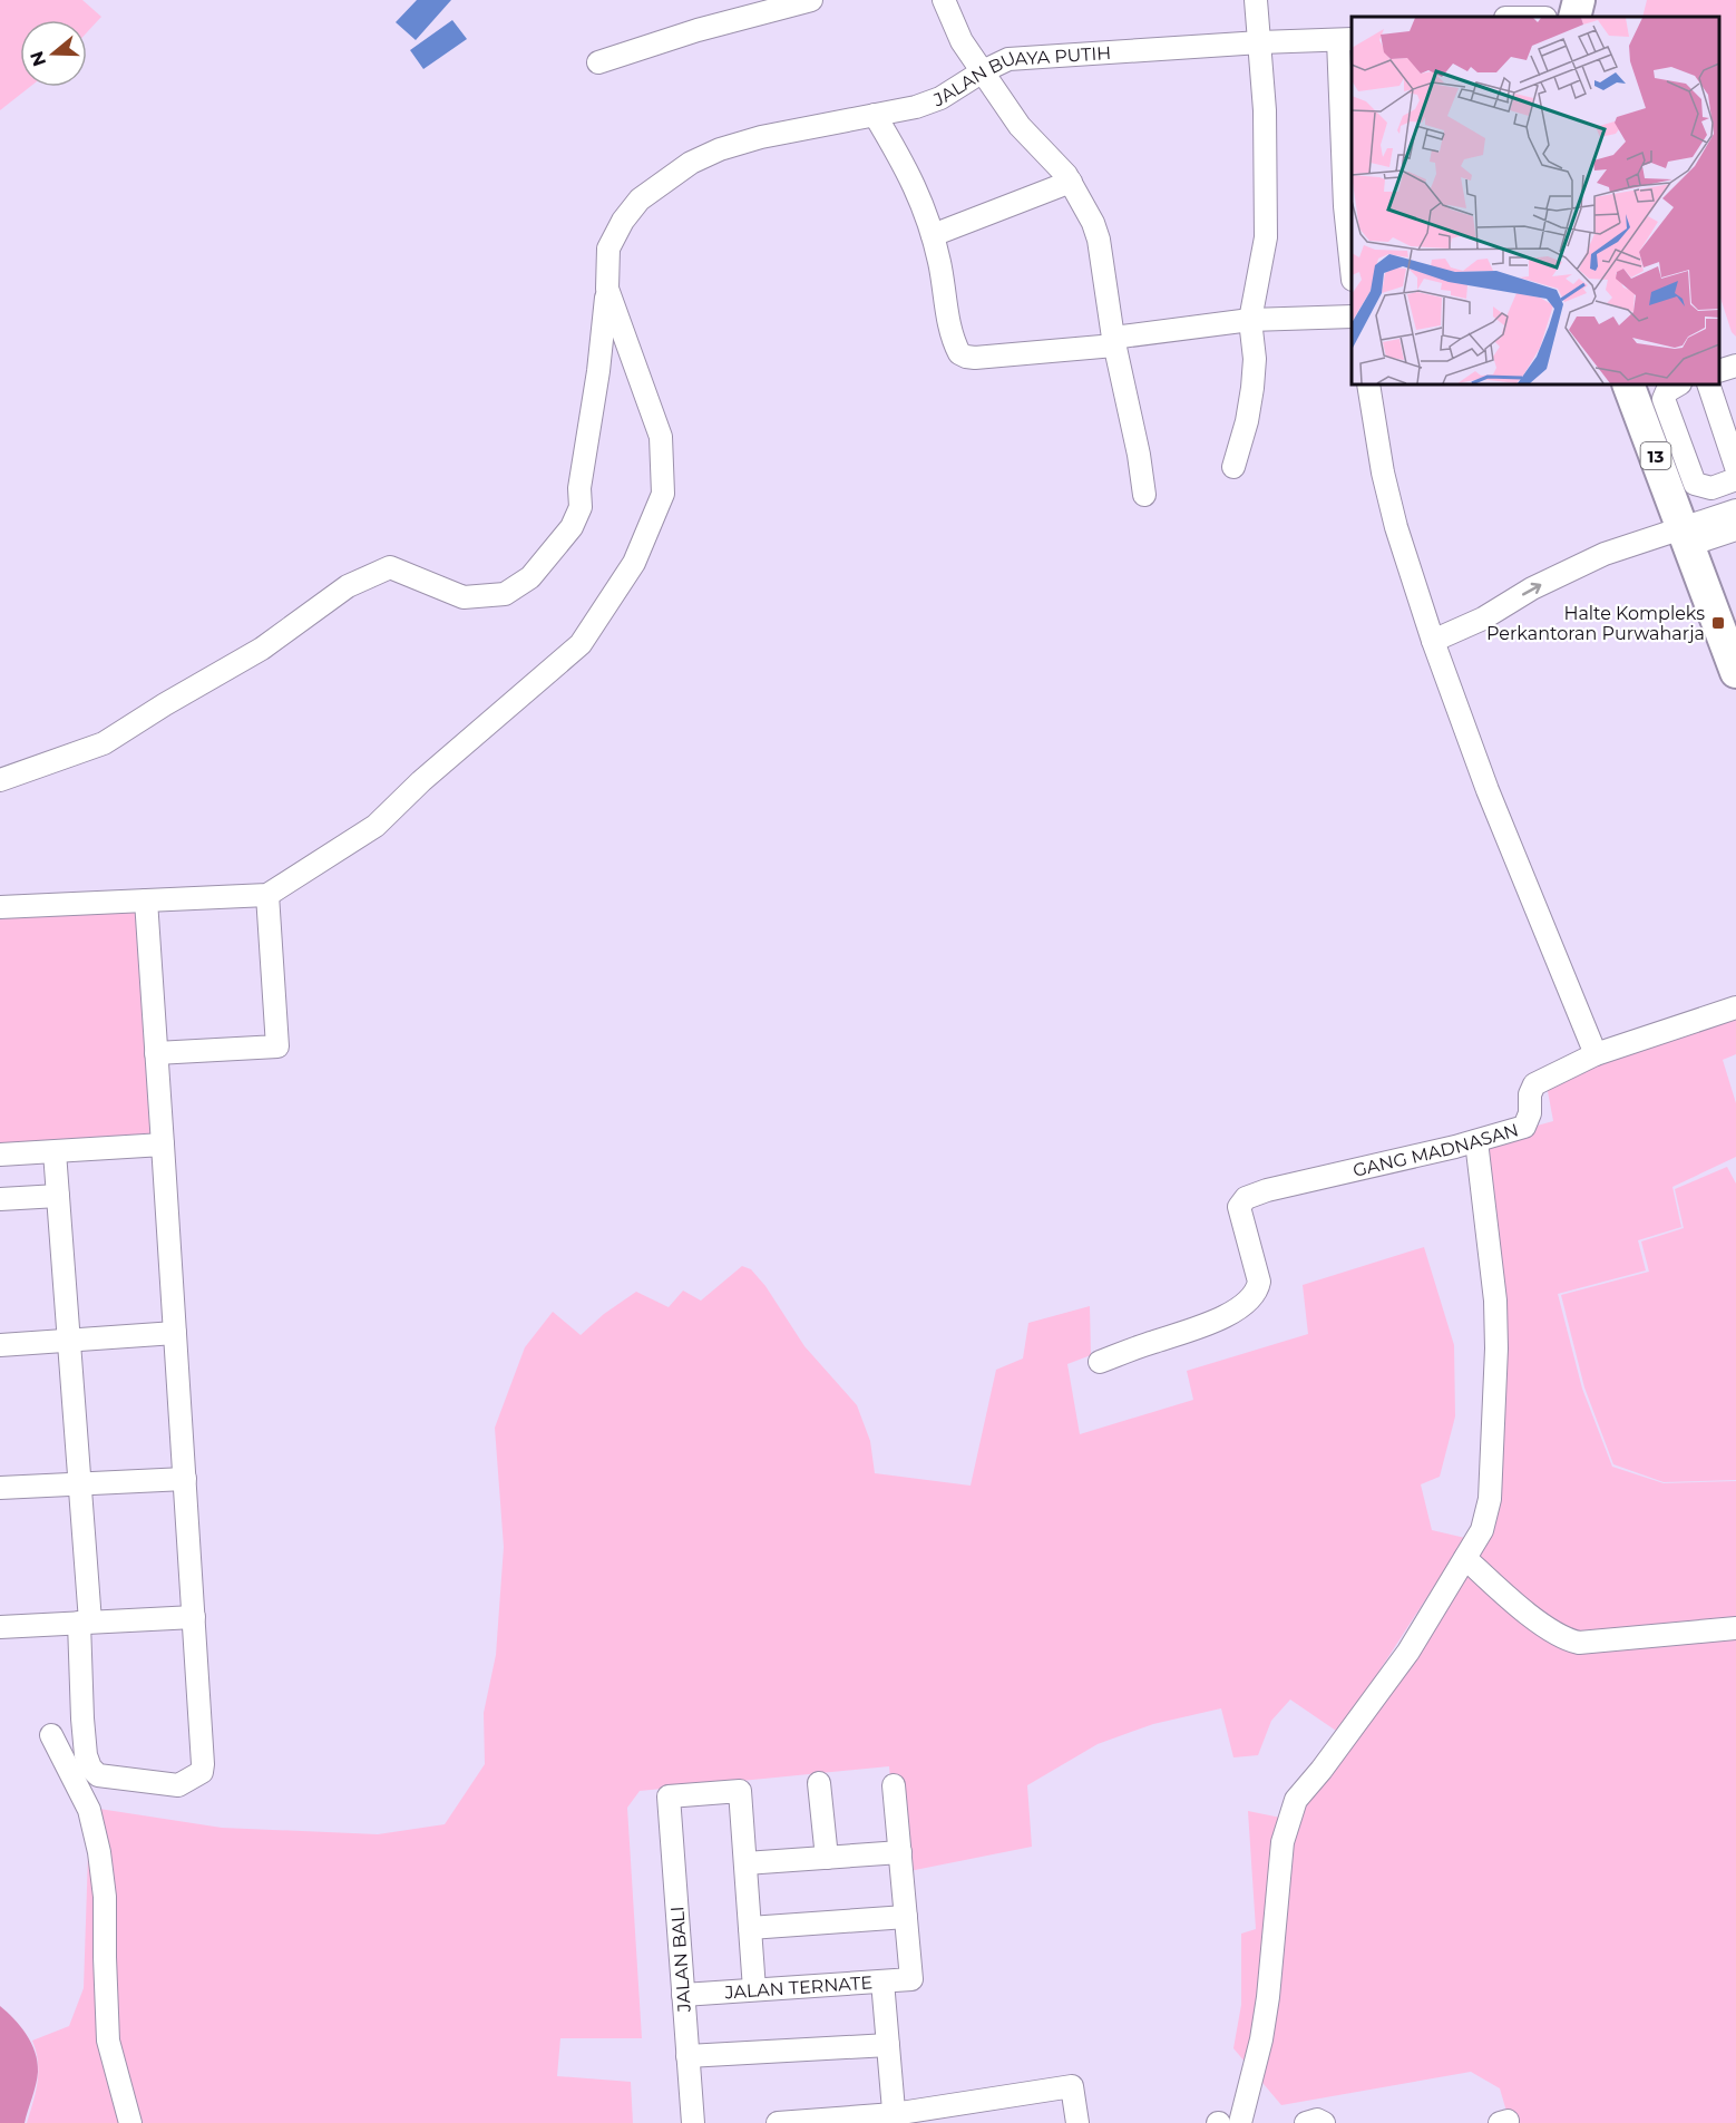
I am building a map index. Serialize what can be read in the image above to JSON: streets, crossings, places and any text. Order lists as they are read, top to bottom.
{
  "streets": {
    "highway": ["13"],
    "street": [
      "JALAN BUAYA PUTIH",
      "GANG MADNASAN",
      "JALAN BALI",
      "JALAN TERNATE"
    ]
  },
  "crossings": [
    ["JALAN BALI", "JALAN TERNATE"]
  ],
  "places": {
    "transit": ["Halte Kompleks Perkantoran Purwaharja"]
  },
  "north": "left"
}
